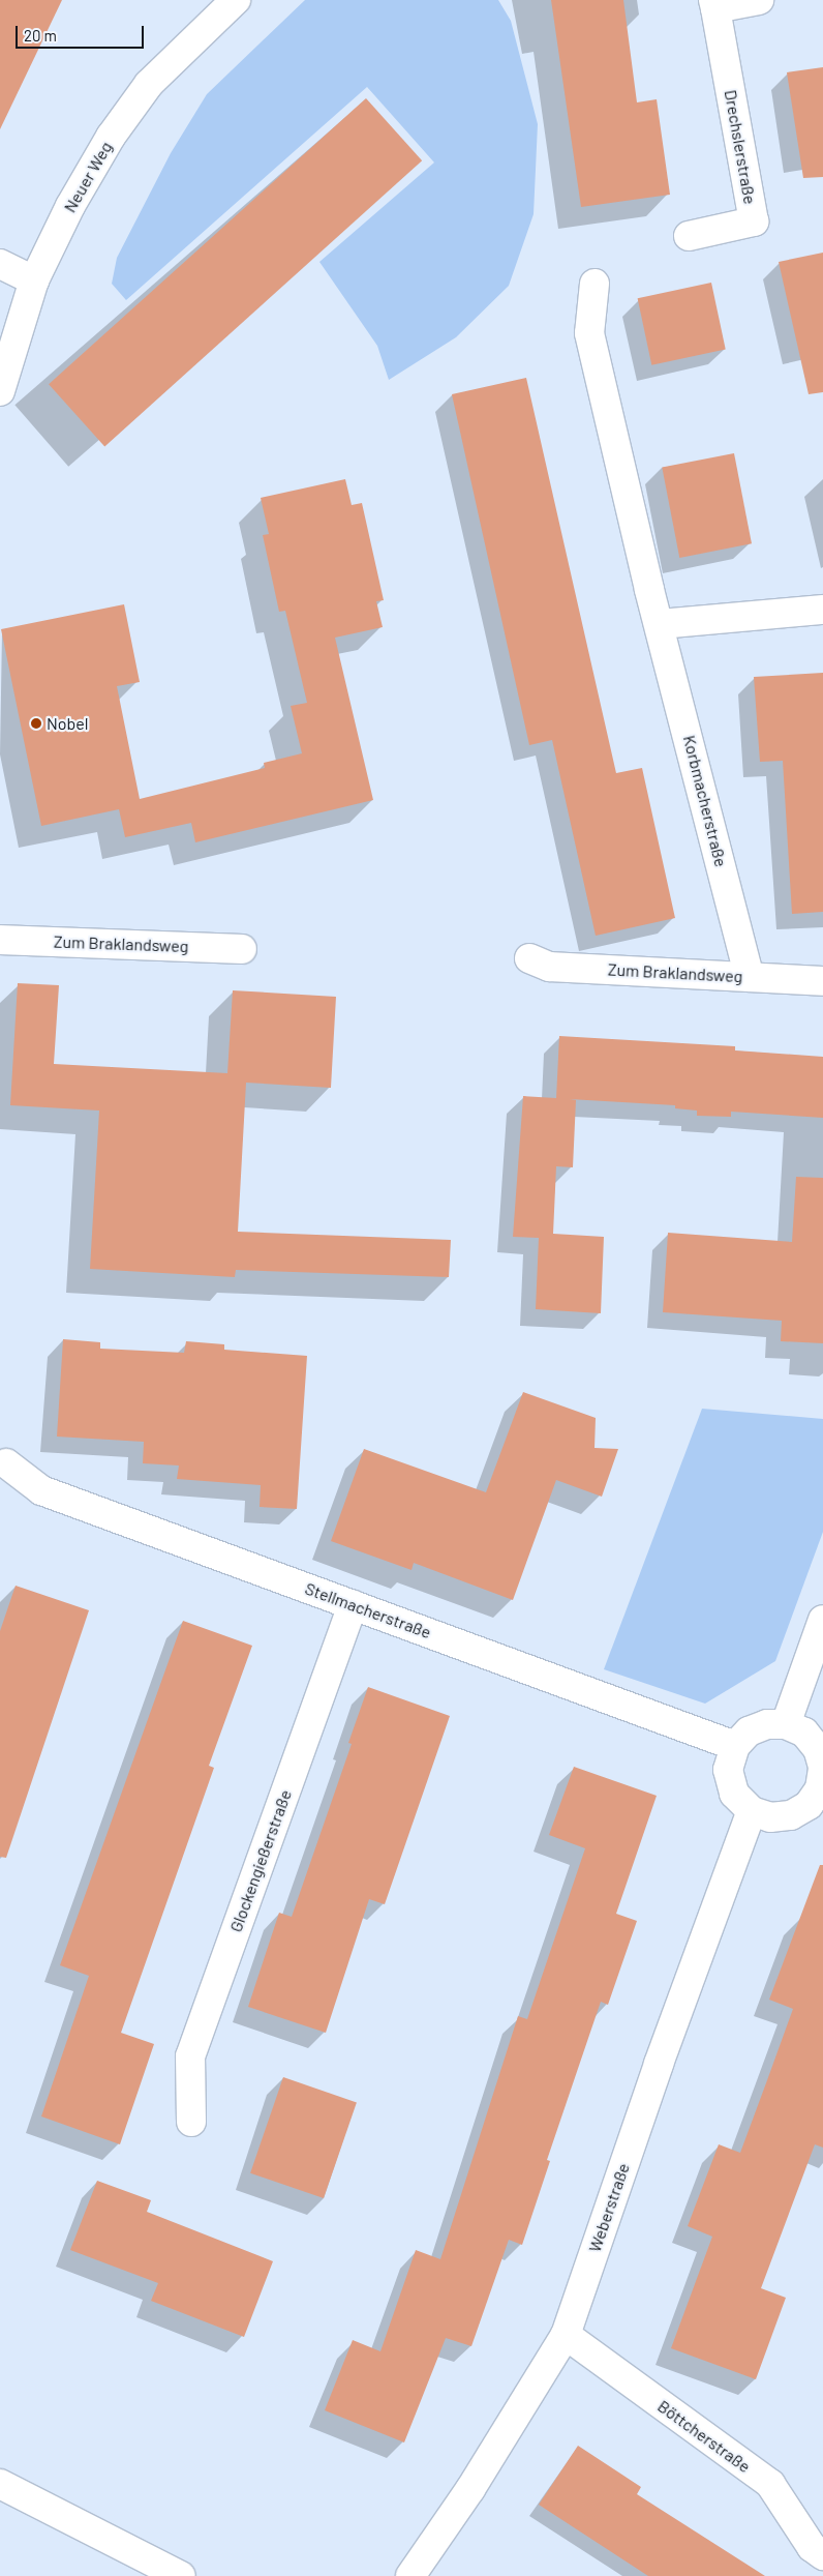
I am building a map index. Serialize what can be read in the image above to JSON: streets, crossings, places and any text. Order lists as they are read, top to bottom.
{
  "streets": {
    "street": [
      "Drechslerstraße",
      "Neuer Weg",
      "Korbmacherstraße",
      "Zum Braklandsweg",
      "Stellmacherstraße",
      "Glockengießerstraße",
      "Weberstraße",
      "Böttcherstraße"
    ]
  },
  "crossings": [
    ["Korbmacherstraße", "Zum Braklandsweg"],
    ["Stellmacherstraße", "Glockengießerstraße"],
    ["Stellmacherstraße", "Weberstraße"],
    ["Weberstraße", "Böttcherstraße"]
  ],
  "places": ["Nobel"],
  "scale_bar": "20 m"
}
